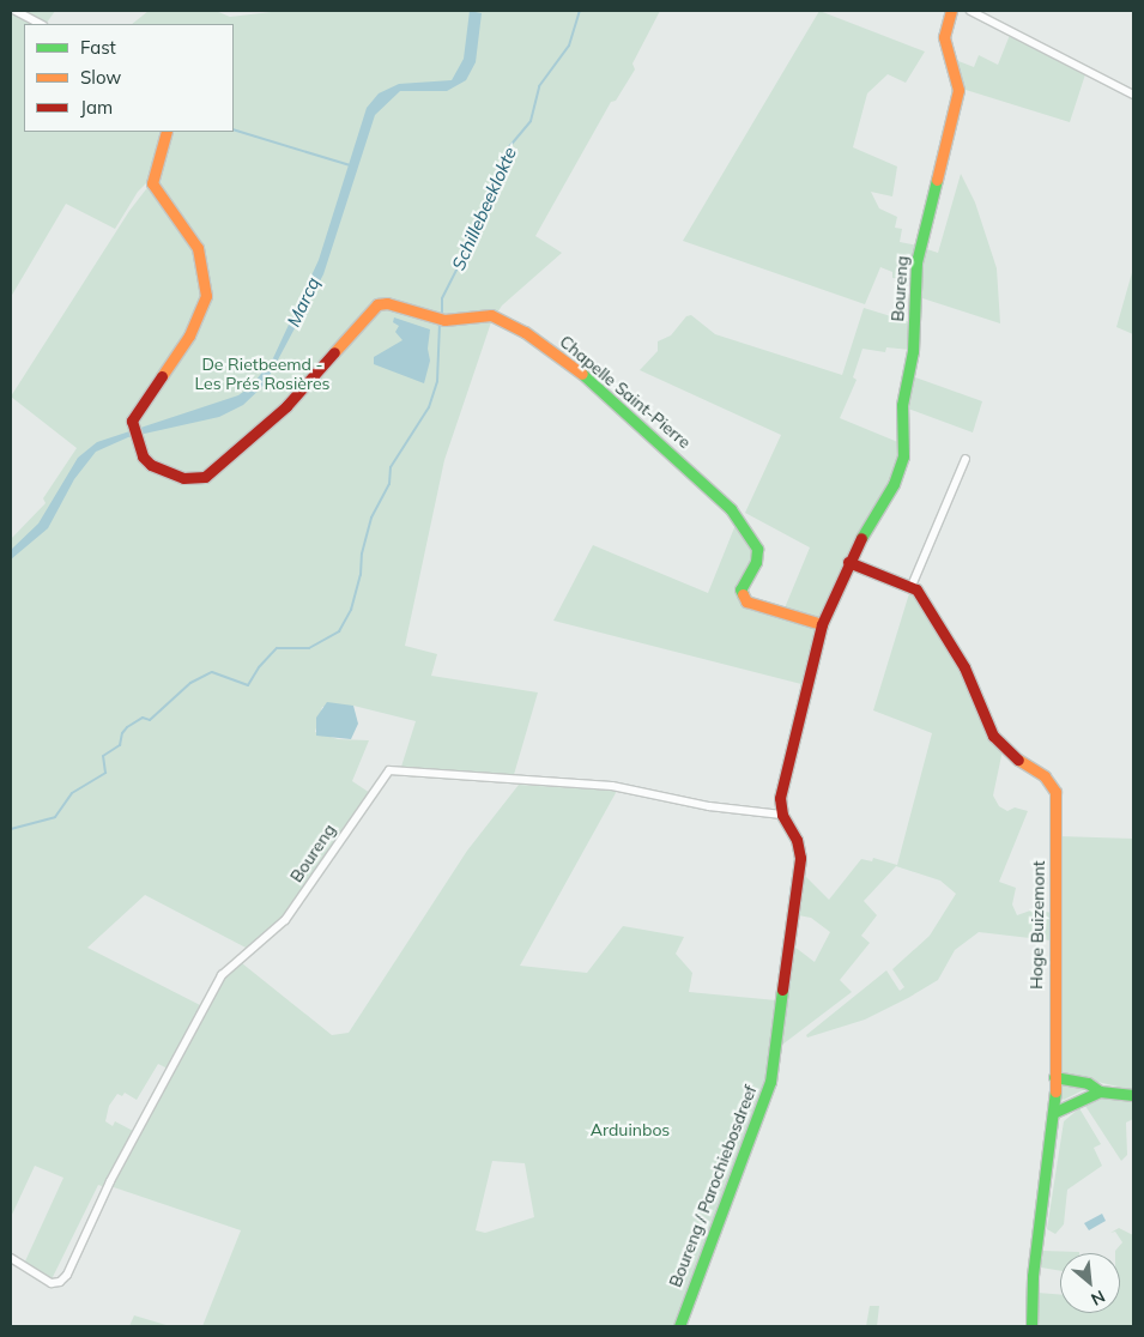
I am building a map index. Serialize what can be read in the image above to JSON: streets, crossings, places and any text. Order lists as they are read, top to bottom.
{
  "streets": {
    "street": [
      "Boureng",
      "Chapelle Saint-Pierre",
      "Hoge Buizemont",
      "Boureng / Parochiebosdreef"
    ]
  },
  "crossings": [
    ["Boureng", "Chapelle Saint-Pierre"],
    ["Boureng", "Boureng / Parochiebosdreef"]
  ],
  "water": ["Schillebeeklokte", "Marcq"],
  "parks": ["De Rietbeemd - Les Prés Rosières", "Arduinbos"],
  "legend": ["Fast", "Slow", "Jam"],
  "north": "bottom right"
}
